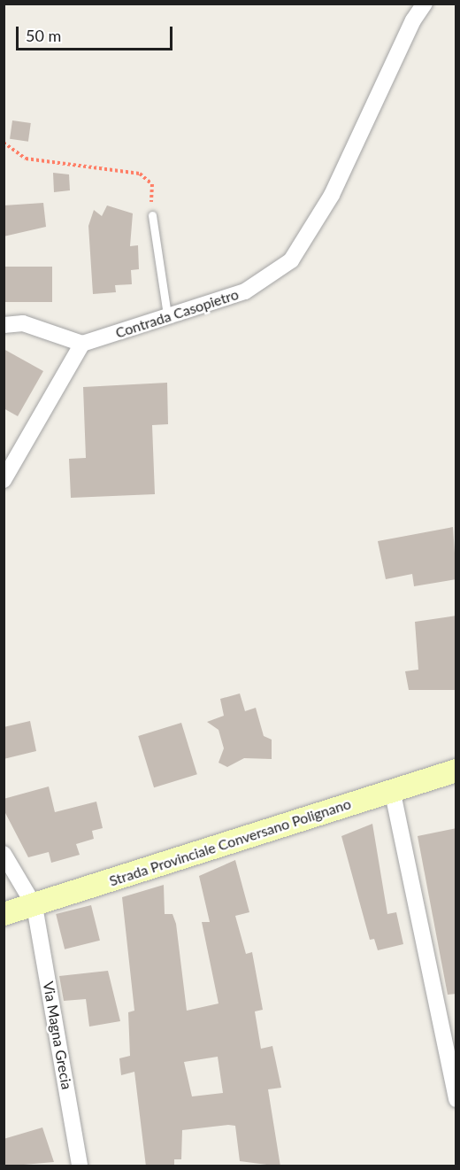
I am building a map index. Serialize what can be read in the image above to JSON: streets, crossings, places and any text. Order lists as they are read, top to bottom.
{
  "streets": {
    "main road": ["Strada Provinciale Conversano Polignano"],
    "street": ["Contrada Casopietro", "Via Magna Grecia"]
  },
  "crossings": [
    ["Strada Provinciale Conversano Polignano", "Via Magna Grecia"]
  ],
  "scale_bar": "50 m"
}
